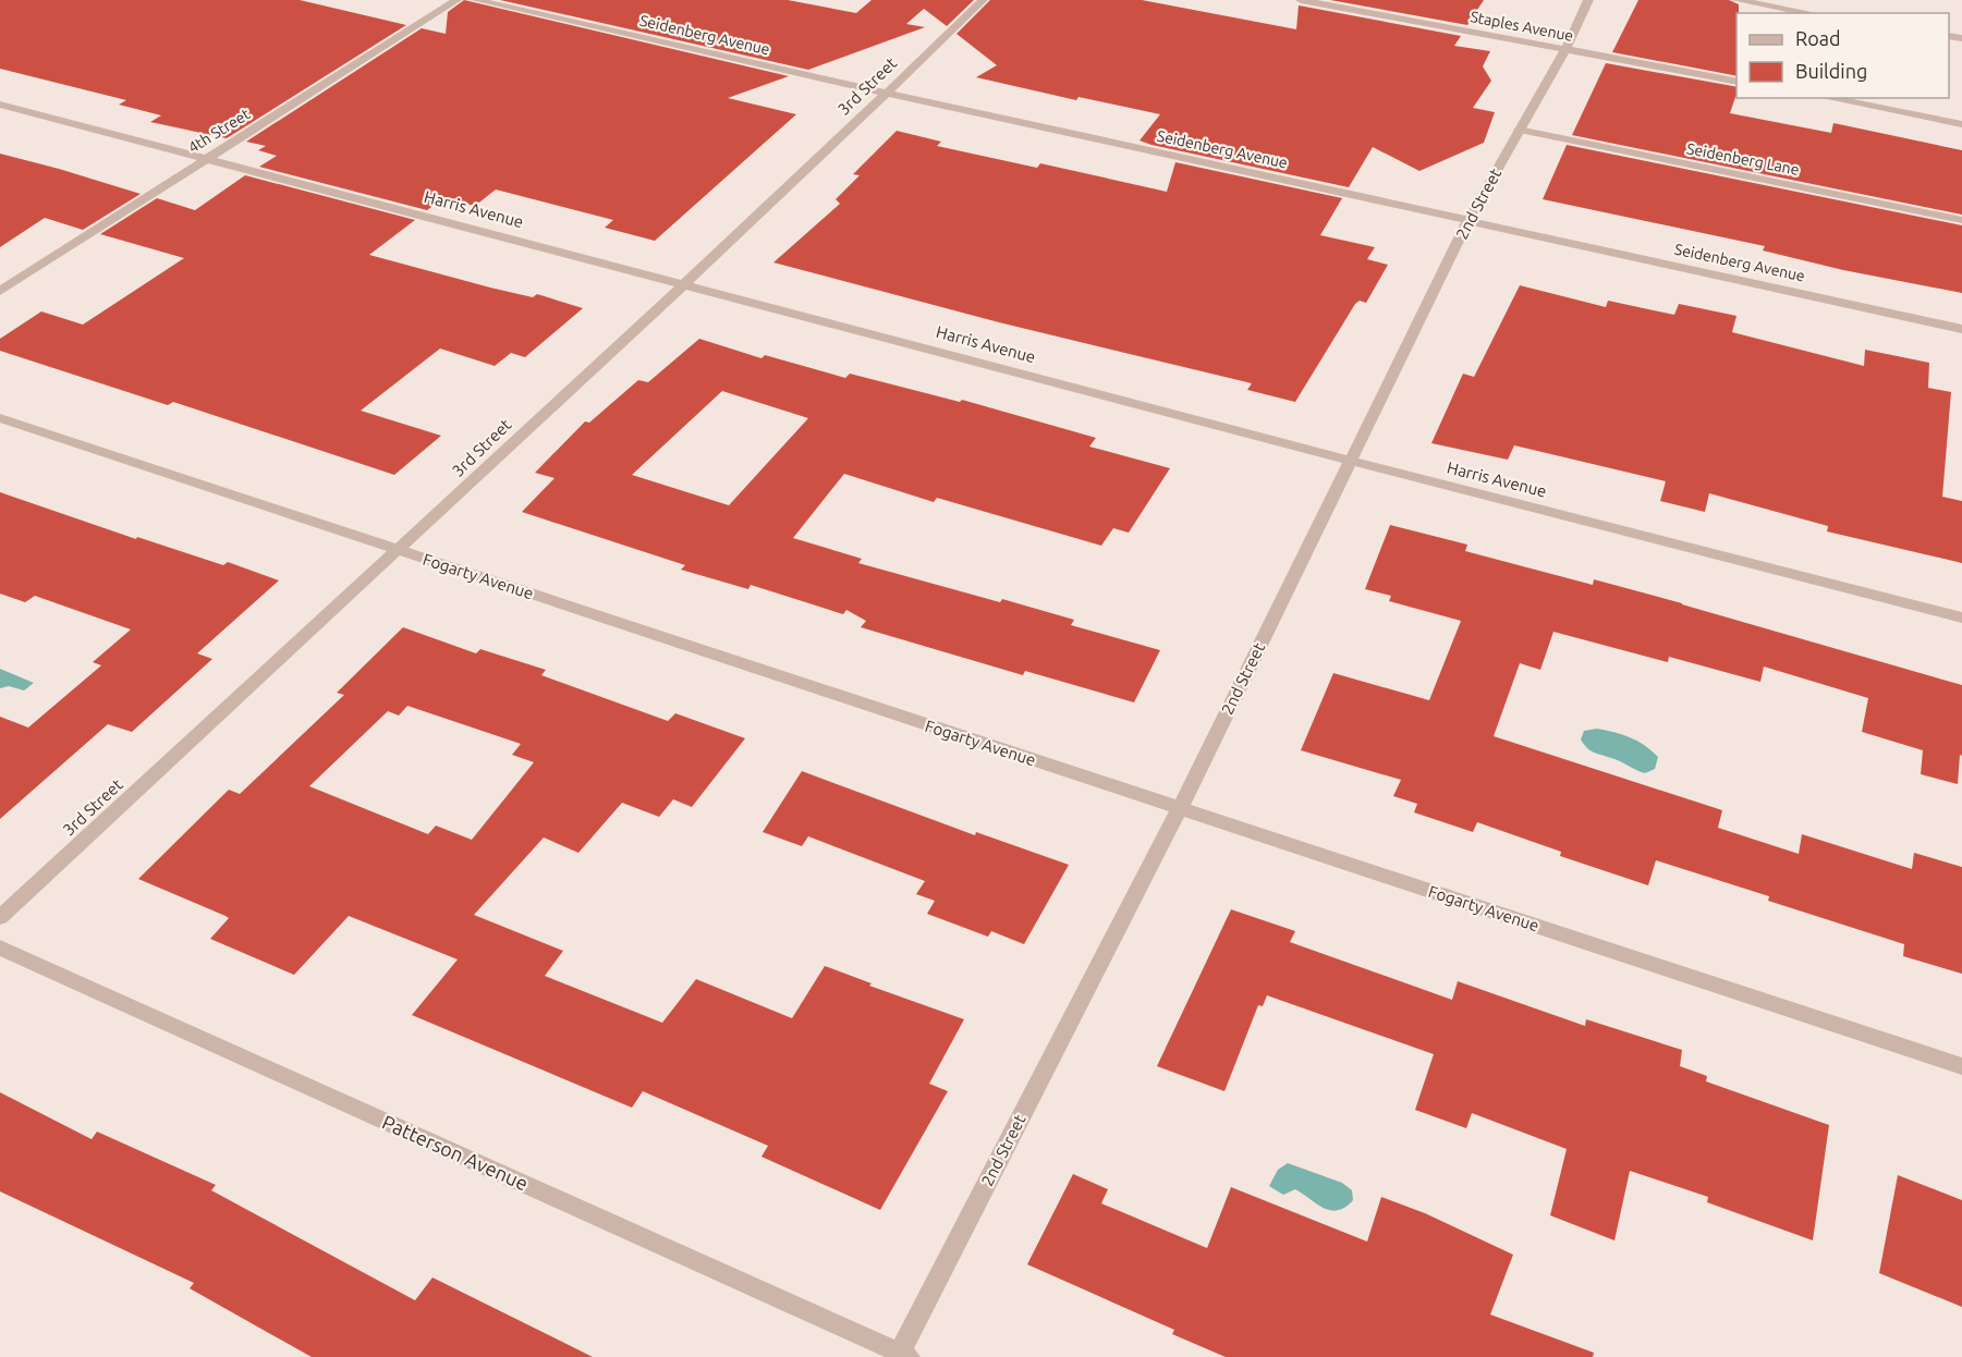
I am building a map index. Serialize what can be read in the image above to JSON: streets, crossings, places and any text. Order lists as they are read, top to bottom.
{
  "streets": {
    "street": [
      "Staples Avenue",
      "Seidenberg Avenue",
      "3rd Street",
      "4th Street",
      "Seidenberg Lane",
      "2nd Street",
      "Harris Avenue",
      "Fogarty Avenue",
      "Patterson Avenue"
    ]
  },
  "crossings": [
    ["Staples Avenue", "2nd Street"],
    ["Seidenberg Avenue", "3rd Street"],
    ["Seidenberg Avenue", "2nd Street"],
    ["3rd Street", "Harris Avenue"],
    ["3rd Street", "Fogarty Avenue"],
    ["4th Street", "Harris Avenue"],
    ["Seidenberg Lane", "2nd Street"],
    ["2nd Street", "Harris Avenue"],
    ["2nd Street", "Fogarty Avenue"],
    ["2nd Street", "Patterson Avenue"]
  ],
  "legend": ["Road", "Building"]
}
